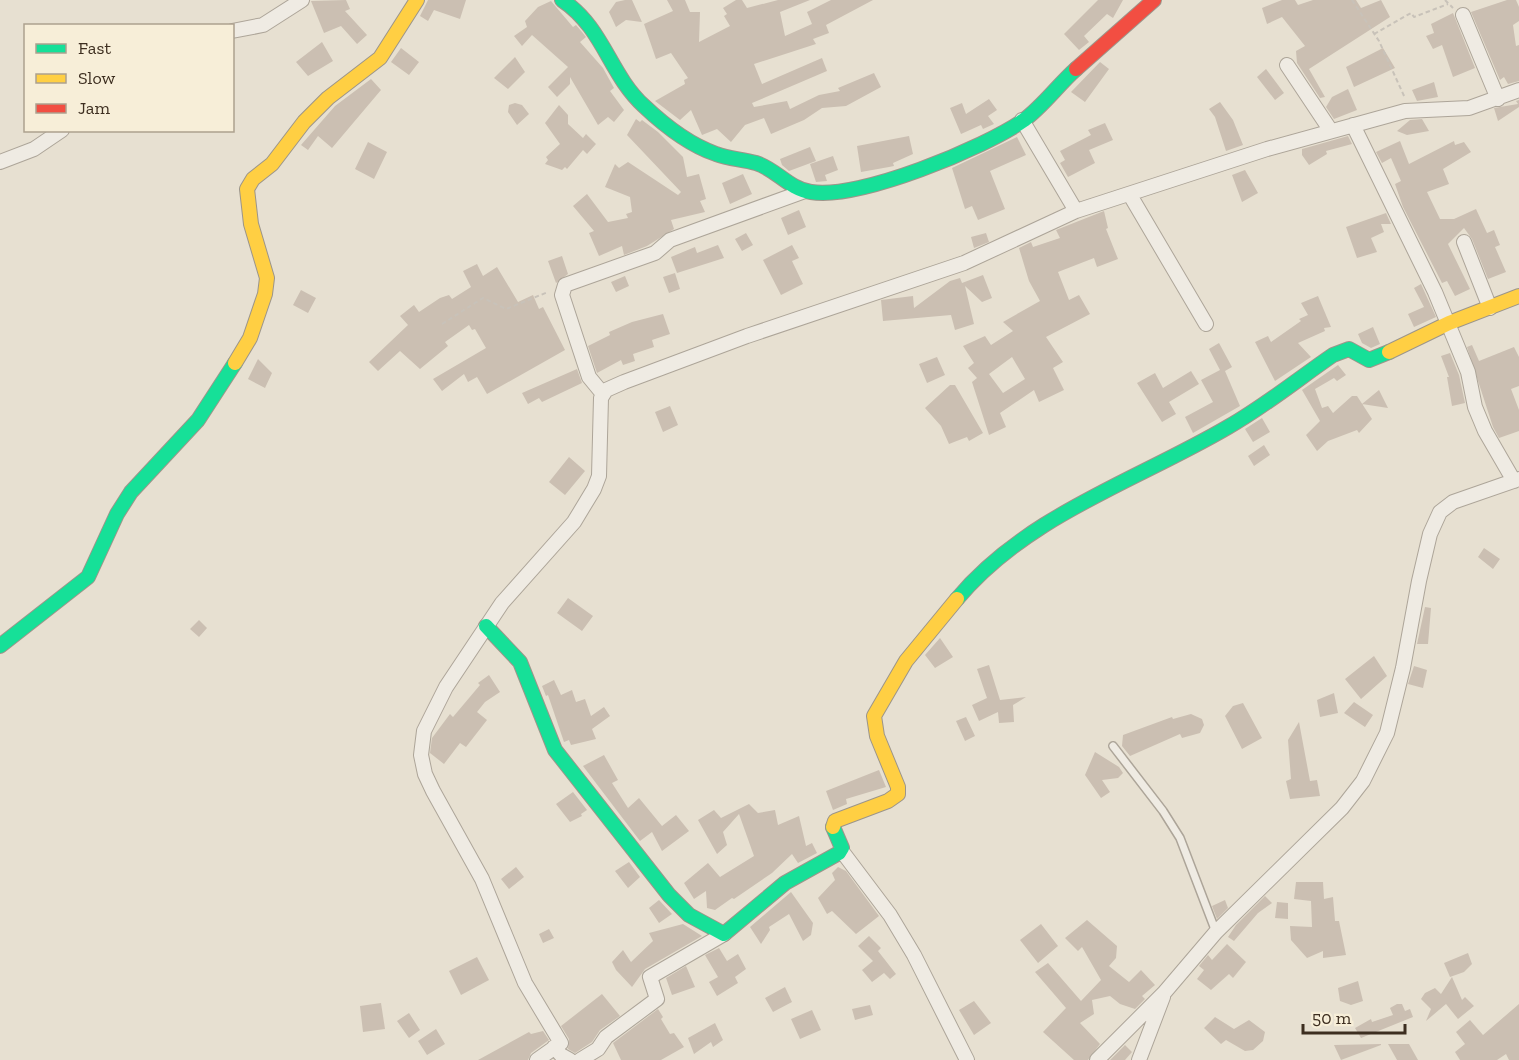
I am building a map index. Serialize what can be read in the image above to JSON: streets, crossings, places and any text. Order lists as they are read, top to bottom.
{
  "legend": ["Fast", "Slow", "Jam"],
  "scale_bar": "50 m"
}
